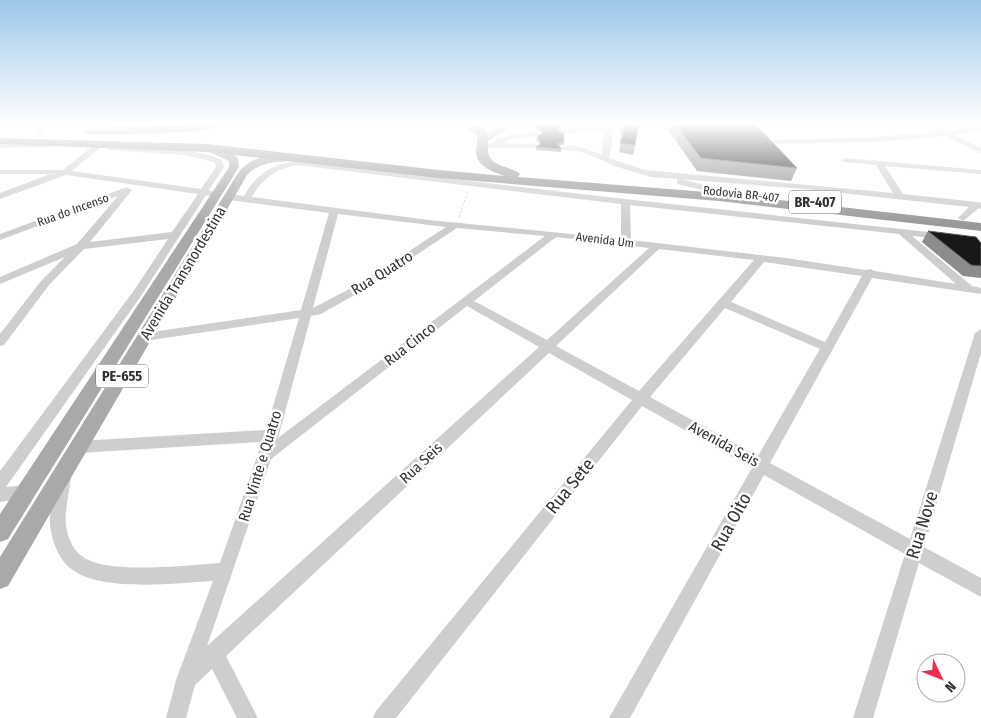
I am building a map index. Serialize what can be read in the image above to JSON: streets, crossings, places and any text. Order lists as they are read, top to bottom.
{
  "streets": {
    "highway": ["Rodovia BR-407", "BR-407"],
    "main road": ["Avenida Transnordestina", "PE-655"],
    "street": [
      "Rua do Incenso",
      "Avenida Um",
      "Rua Quatro",
      "Rua Cinco",
      "Avenida Seis",
      "Rua Seis",
      "Rua Vinte e Quatro",
      "Rua Sete",
      "Rua Oito",
      "Rua Nove"
    ]
  },
  "crossings": [
    ["BR-407", "Avenida Transnordestina"],
    ["Rua do Incenso", "Avenida Um"],
    ["Avenida Um", "Avenida Transnordestina"],
    ["Avenida Um", "Rua Quatro"],
    ["Avenida Um", "Rua Cinco"],
    ["Avenida Um", "Rua Seis"],
    ["Avenida Um", "Rua Vinte e Quatro"],
    ["Avenida Um", "Rua Sete"],
    ["Avenida Um", "Rua Oito"],
    ["Avenida Transnordestina", "Rua Quatro"],
    ["Rua Quatro", "Rua Vinte e Quatro"],
    ["Rua Cinco", "Avenida Seis"],
    ["Rua Cinco", "Rua Vinte e Quatro"],
    ["Avenida Seis", "Rua Seis"],
    ["Avenida Seis", "Rua Sete"],
    ["Avenida Seis", "Rua Oito"],
    ["Avenida Seis", "Rua Nove"],
    ["Rua Seis", "Rua Vinte e Quatro"]
  ],
  "north": "bottom right"
}
